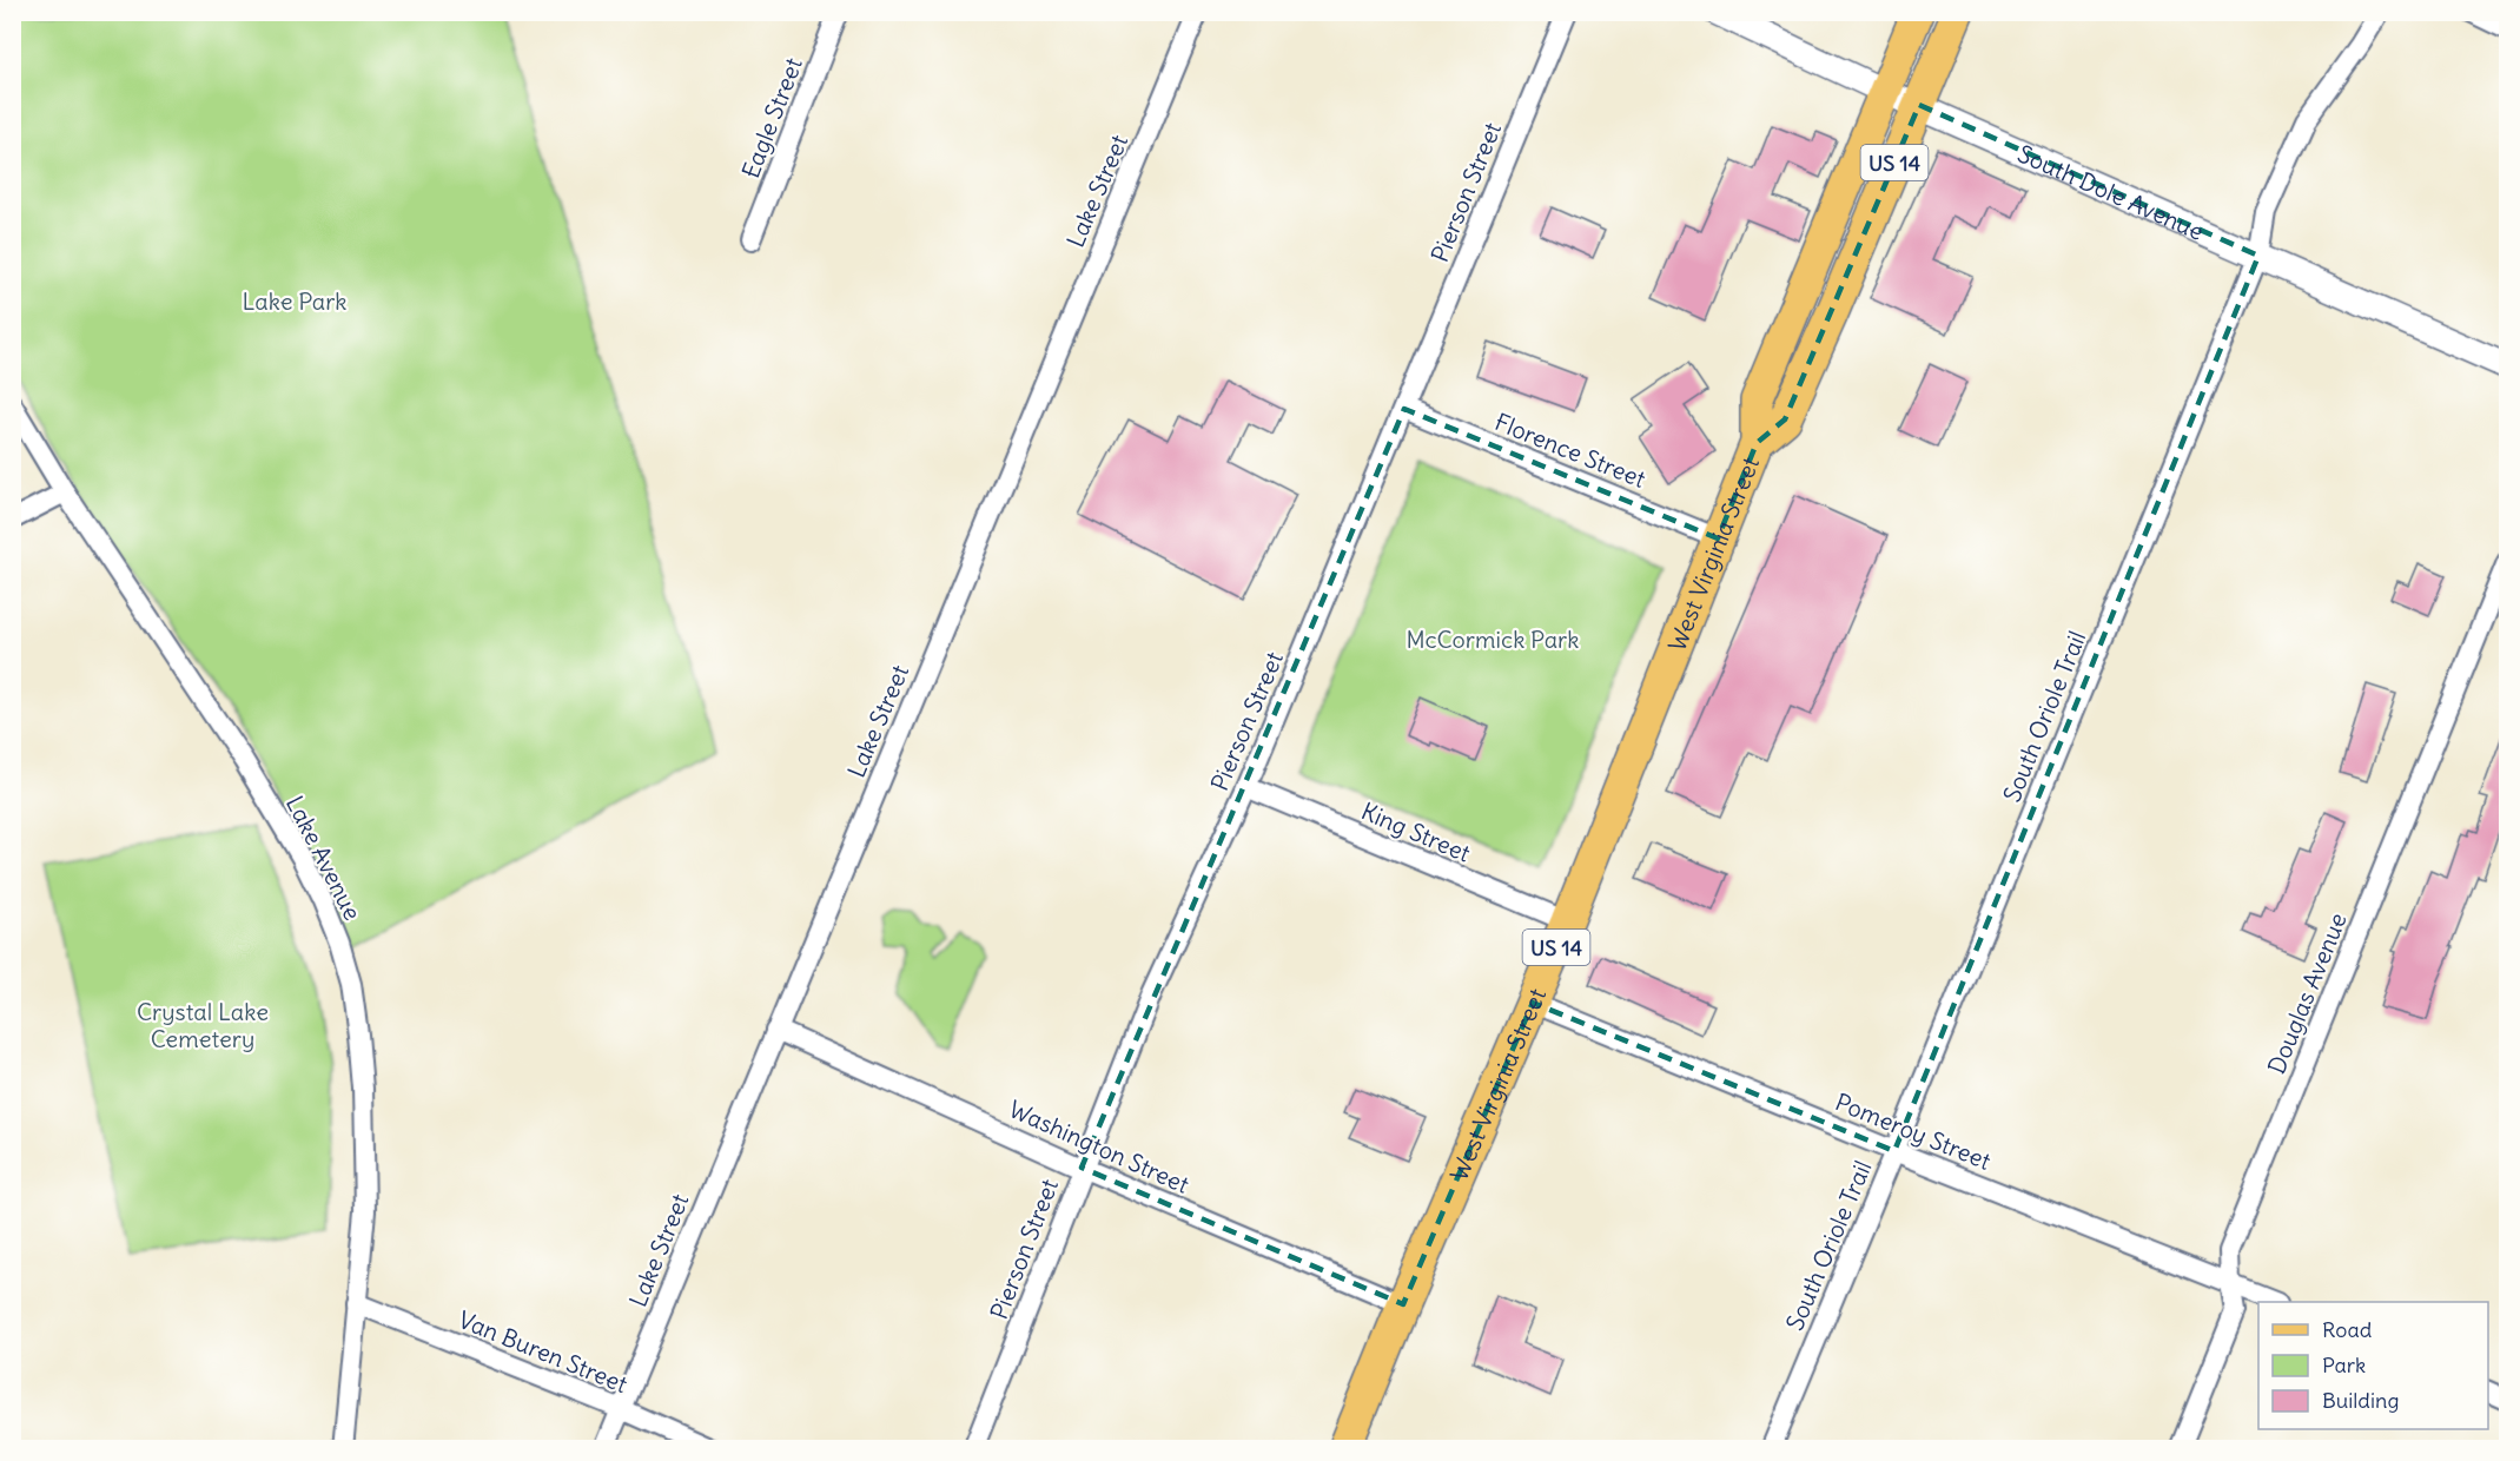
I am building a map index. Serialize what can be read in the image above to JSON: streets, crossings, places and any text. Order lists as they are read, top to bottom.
{
  "streets": {
    "main road": ["US 14", "West Virginia Street"],
    "street": [
      "Eagle Street",
      "South Dole Avenue",
      "Lake Street",
      "Pierson Street",
      "Florence Street",
      "South Oriole Trail",
      "King Street",
      "Lake Avenue",
      "Douglas Avenue",
      "Pomeroy Street",
      "Washington Street",
      "Van Buren Street"
    ]
  },
  "crossings": [
    ["South Dole Avenue", "West Virginia Street"],
    ["South Dole Avenue", "South Oriole Trail"],
    ["Lake Street", "Washington Street"],
    ["Lake Street", "Van Buren Street"],
    ["Pierson Street", "Florence Street"],
    ["Pierson Street", "King Street"],
    ["Pierson Street", "Washington Street"],
    ["Florence Street", "West Virginia Street"],
    ["West Virginia Street", "King Street"],
    ["West Virginia Street", "Pomeroy Street"],
    ["West Virginia Street", "Washington Street"],
    ["South Oriole Trail", "Pomeroy Street"],
    ["Lake Avenue", "Van Buren Street"],
    ["Douglas Avenue", "Pomeroy Street"]
  ],
  "parks": ["Lake Park", "McCormick Park", "Crystal Lake Cemetery"],
  "legend": ["Road", "Park", "Building"]
}
